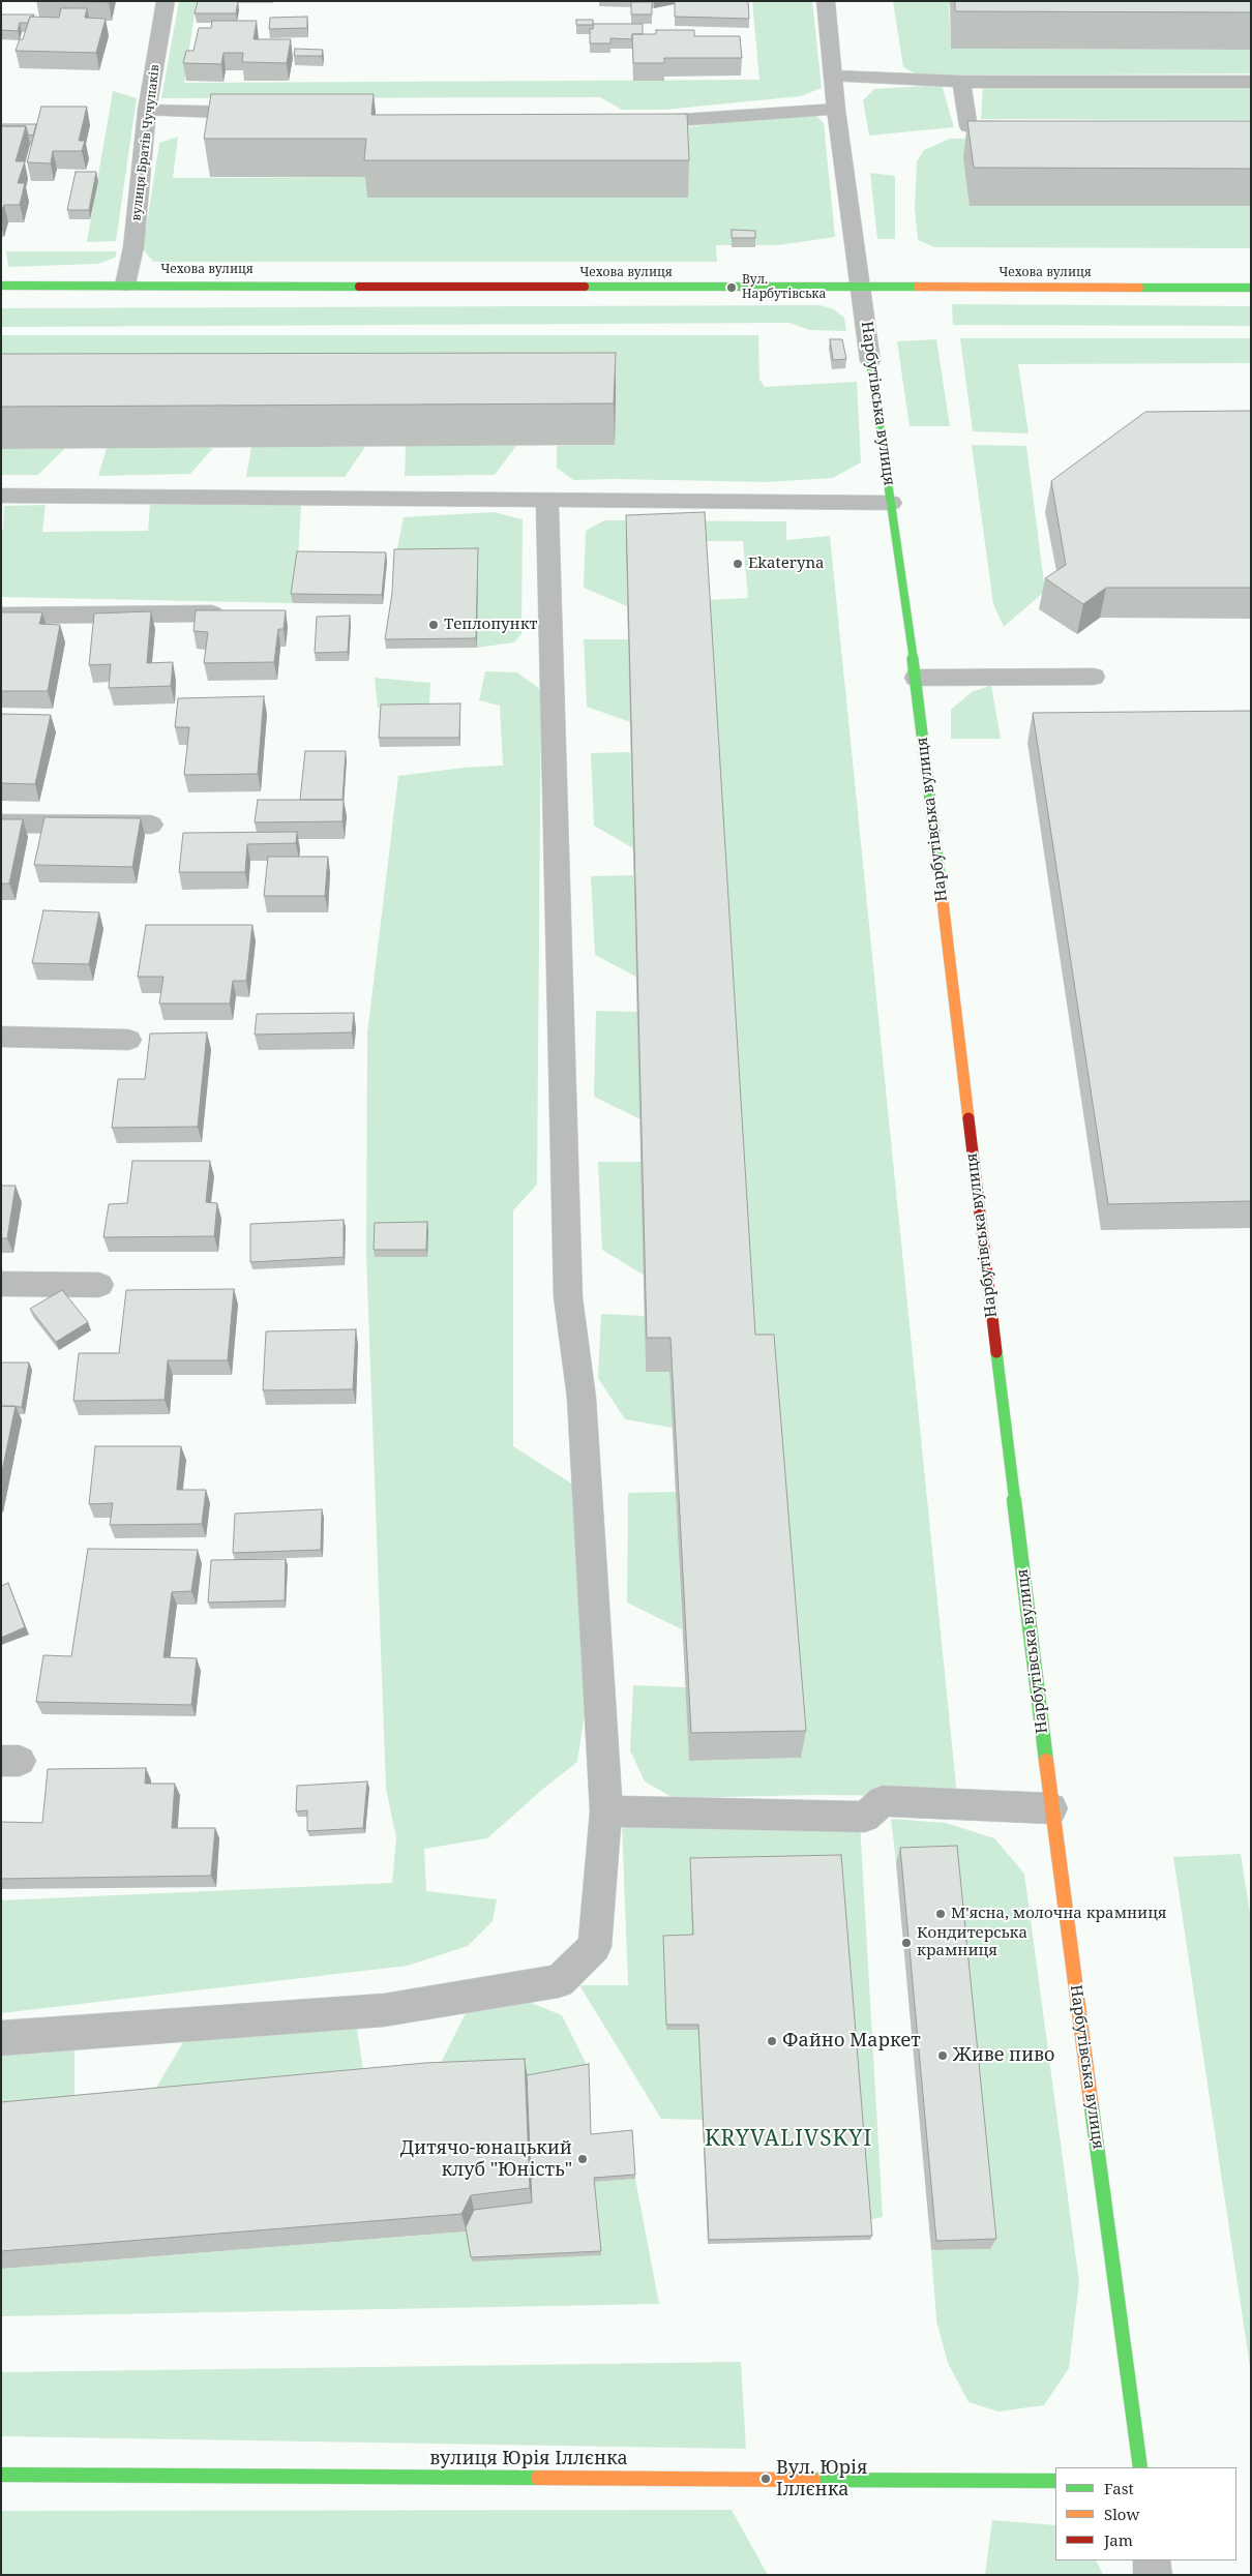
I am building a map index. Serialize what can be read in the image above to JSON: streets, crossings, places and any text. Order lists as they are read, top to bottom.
{
  "streets": {
    "street": [
      "вулиця Братів Чучупаків",
      "Чехова вулиця",
      "Нарбутівська вулиця",
      "вулиця Юрія Іллєнка"
    ]
  },
  "crossings": [
    ["вулиця Братів Чучупаків", "Чехова вулиця"],
    ["Чехова вулиця", "Нарбутівська вулиця"]
  ],
  "districts": ["KRYVALIVSKYI"],
  "places": [
    "Вул. Нарбутівська",
    "Ekateryna",
    "Теплопункт",
    "М'ясна, молочна крамниця",
    "Кондитерська крамниця",
    "Файно Маркет",
    "Живе пиво",
    "Дитячо-юнацький клуб \"Юність\"",
    "Вул. Юрія Іллєнка"
  ],
  "legend": ["Fast", "Slow", "Jam"]
}
